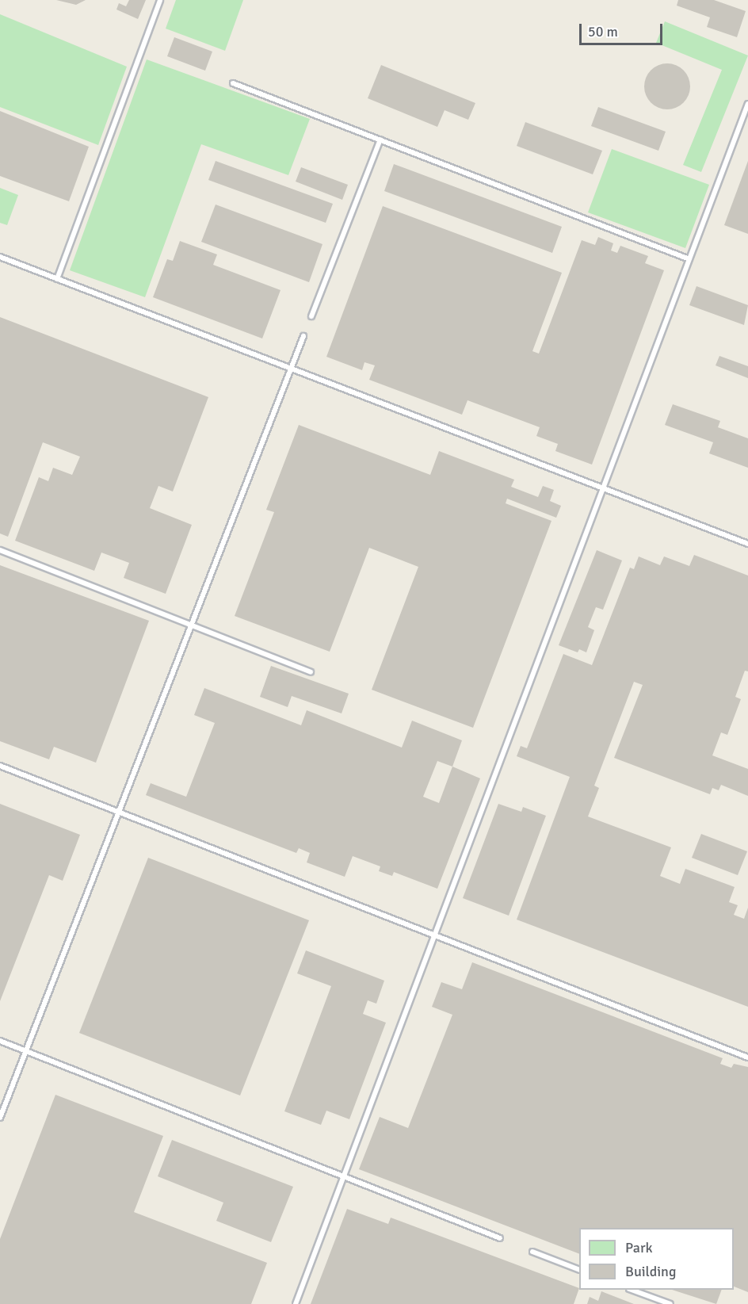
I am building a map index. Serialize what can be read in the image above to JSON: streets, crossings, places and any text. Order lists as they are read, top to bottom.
{
  "legend": ["Park", "Building"],
  "scale_bar": "50 m"
}
